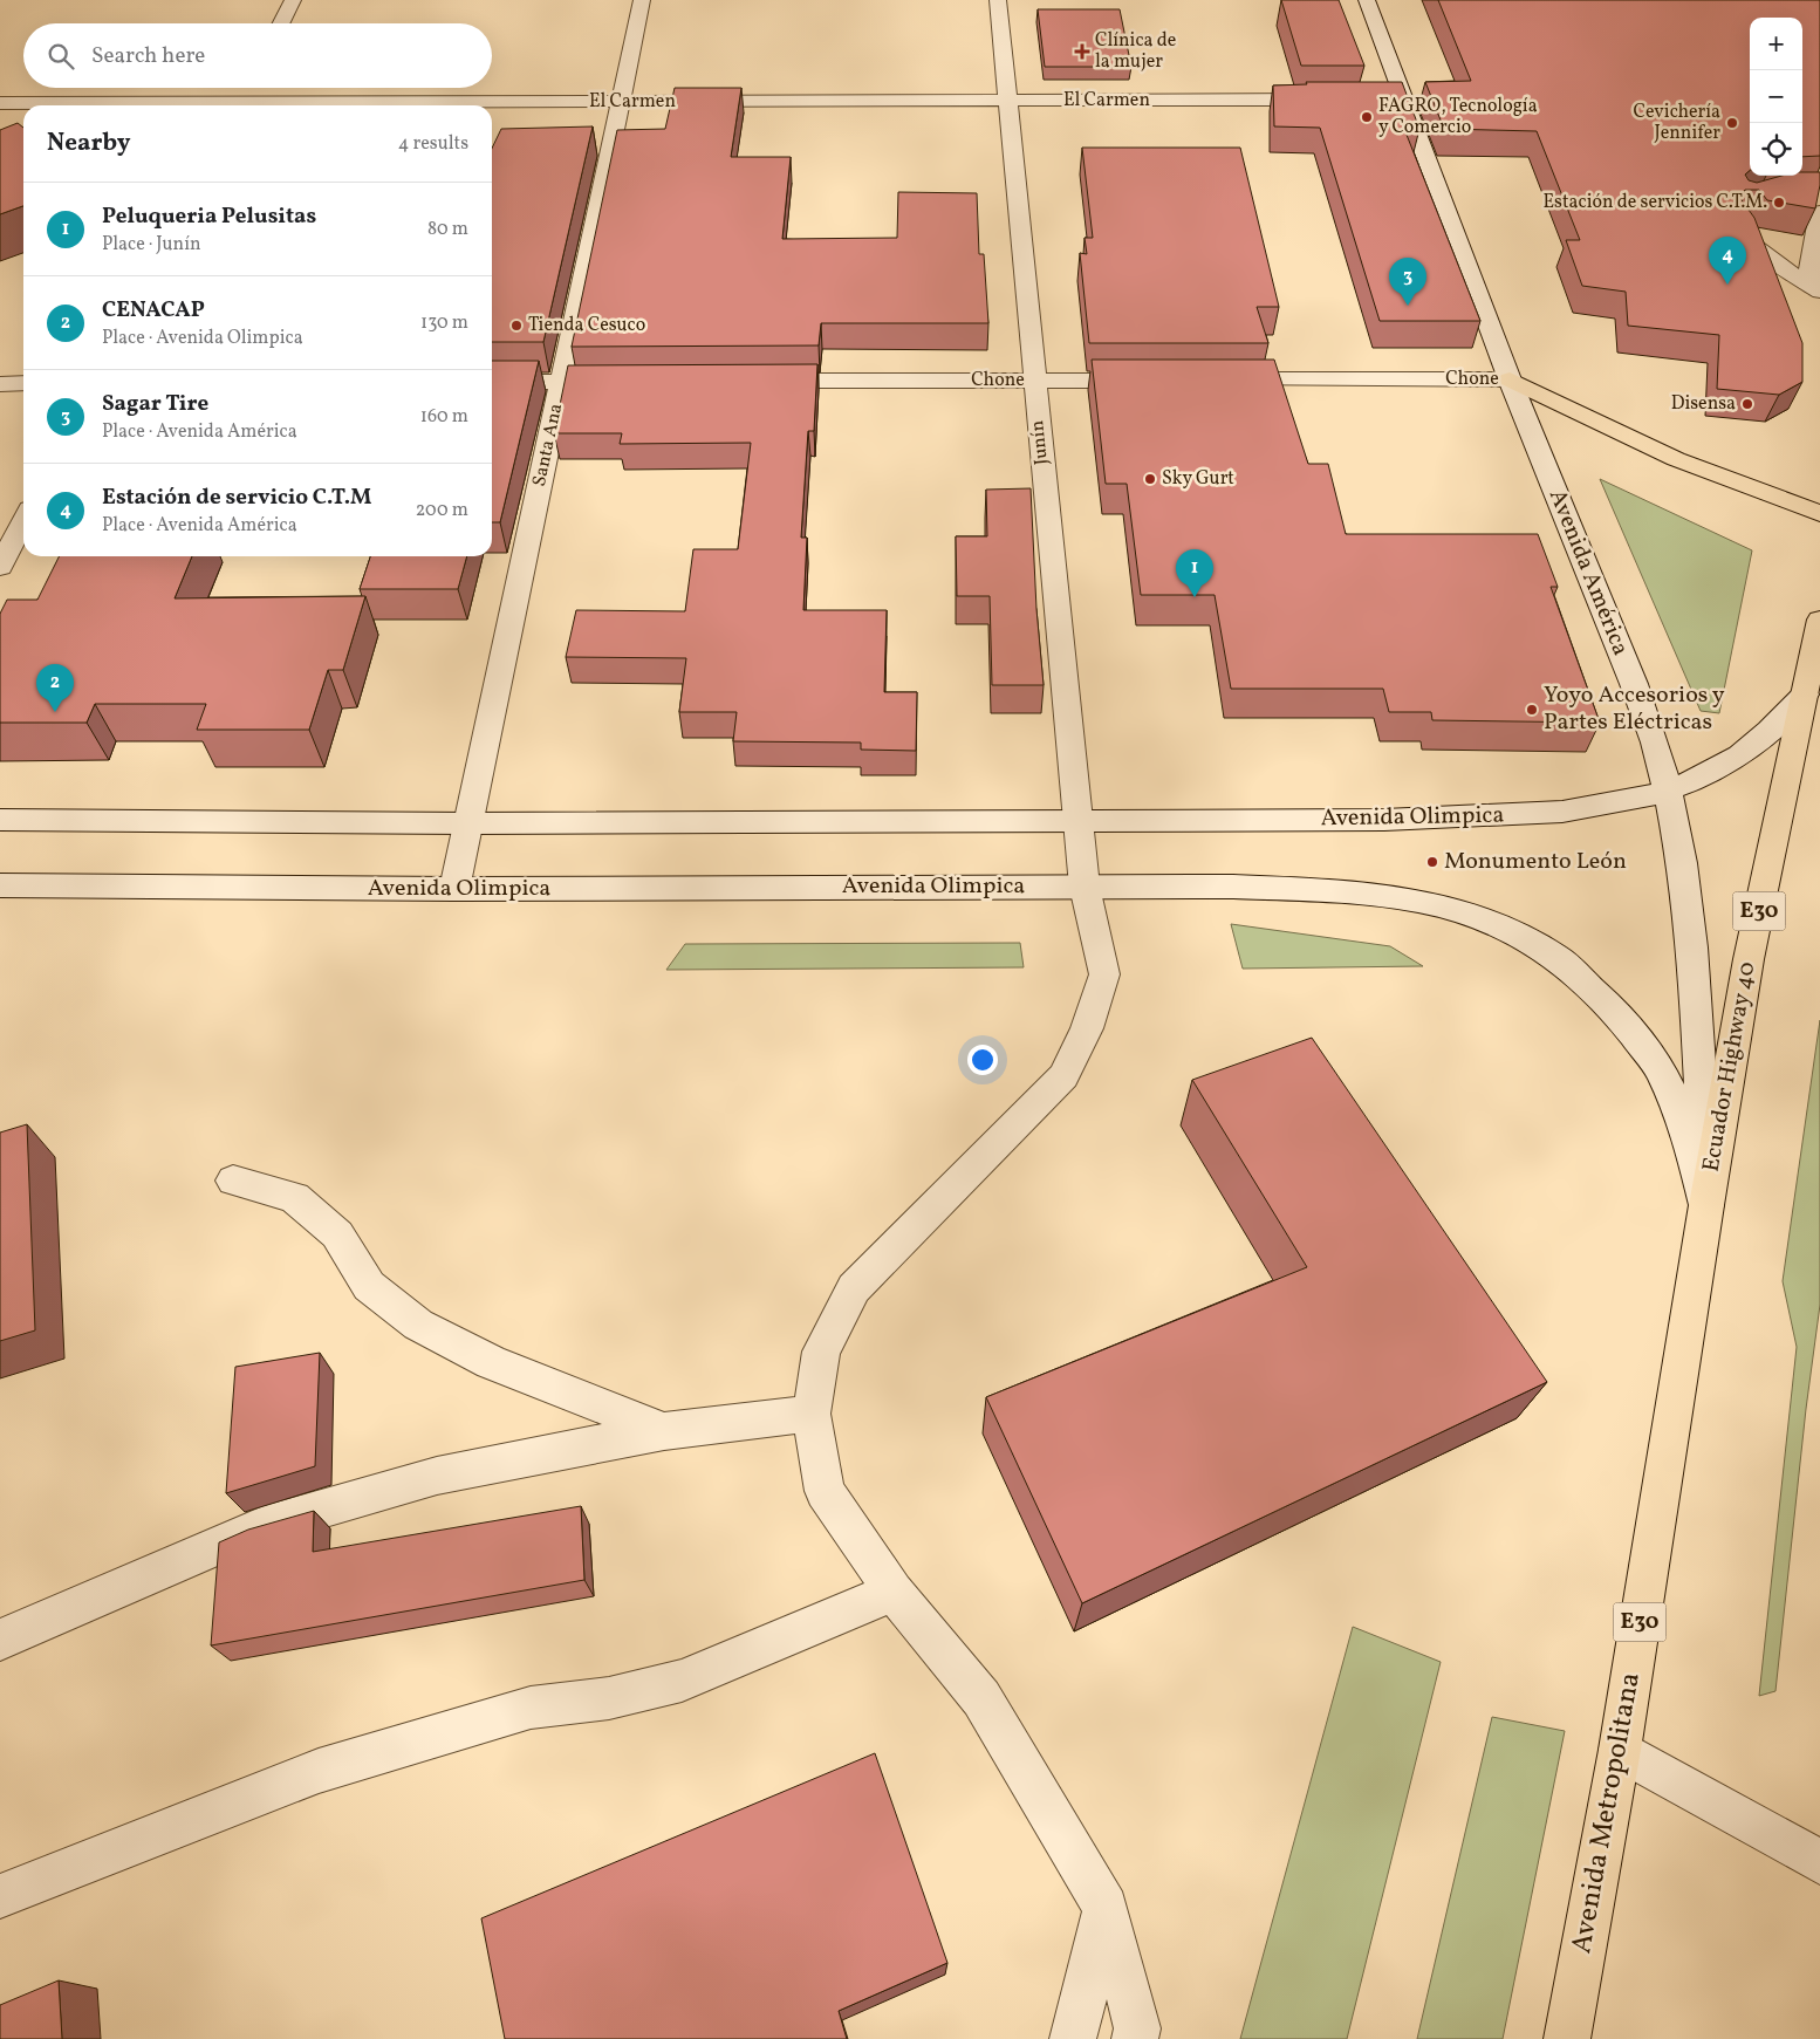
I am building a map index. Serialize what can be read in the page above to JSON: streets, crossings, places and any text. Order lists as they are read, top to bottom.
{
  "streets": {
    "highway": ["E30", "Ecuador Highway 40", "Avenida Metropolitana"],
    "street": [
      "El Carmen",
      "Chone",
      "Junín",
      "Santa Ana",
      "Avenida América",
      "Avenida Olimpica"
    ]
  },
  "crossings": [
    ["El Carmen", "Junín"],
    ["El Carmen", "Santa Ana"],
    ["Chone", "Junín"],
    ["Chone", "Avenida América"],
    ["Junín", "Avenida Olimpica"],
    ["Santa Ana", "Avenida Olimpica"],
    ["Avenida América", "Avenida Olimpica"],
    ["Avenida América", "Ecuador Highway 40"],
    ["Avenida América", "Avenida Metropolitana"],
    ["Avenida Olimpica", "Ecuador Highway 40"],
    ["Avenida Olimpica", "Avenida Metropolitana"],
    ["Ecuador Highway 40", "Avenida Metropolitana"]
  ],
  "places": {
    "health": ["Clínica de la mujer"],
    "other": [
      "FAGRO, Tecnología y Comercio",
      "Cevichería Jennifer",
      "Estación de servicios C.T.M.",
      "Tienda Cesuco",
      "Disensa",
      "Sky Gurt",
      "Yoyo Accesorios y Partes Eléctricas",
      "Monumento León"
    ]
  },
  "page": {
    "map_buttons": ["+", "−"],
    "search": "Search here",
    "heading": ["Nearby", "4 results"],
    "list": [
      {
        "mark": "1",
        "name": "Peluqueria Pelusitas",
        "note": "Place · Junín",
        "value": "80 m"
      },
      {
        "mark": "2",
        "name": "CENACAP",
        "note": "Place · Avenida Olimpica",
        "value": "130 m"
      },
      {
        "mark": "3",
        "name": "Sagar Tire",
        "note": "Place · Avenida América",
        "value": "160 m"
      },
      {
        "mark": "4",
        "name": "Estación de servicio C.T.M",
        "note": "Place · Avenida América",
        "value": "200 m"
      }
    ],
    "pins": [
      "4",
      "3",
      "1",
      "2"
    ]
  }
}
